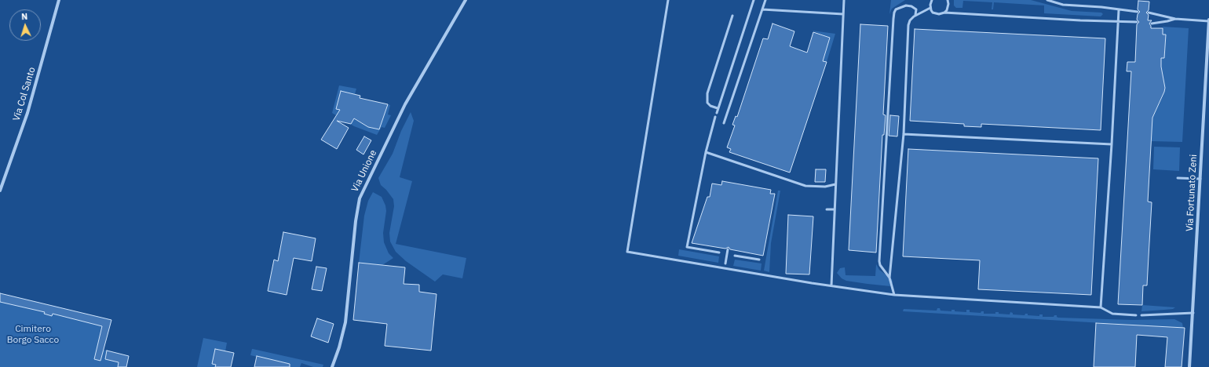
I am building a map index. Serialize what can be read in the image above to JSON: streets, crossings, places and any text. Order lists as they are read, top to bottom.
{
  "streets": {
    "street": ["Via Col Santo", "Via Unione", "Via Fortunato Zeni"]
  },
  "parks": ["Cimitero Borgo Sacco"],
  "north": "top"
}
